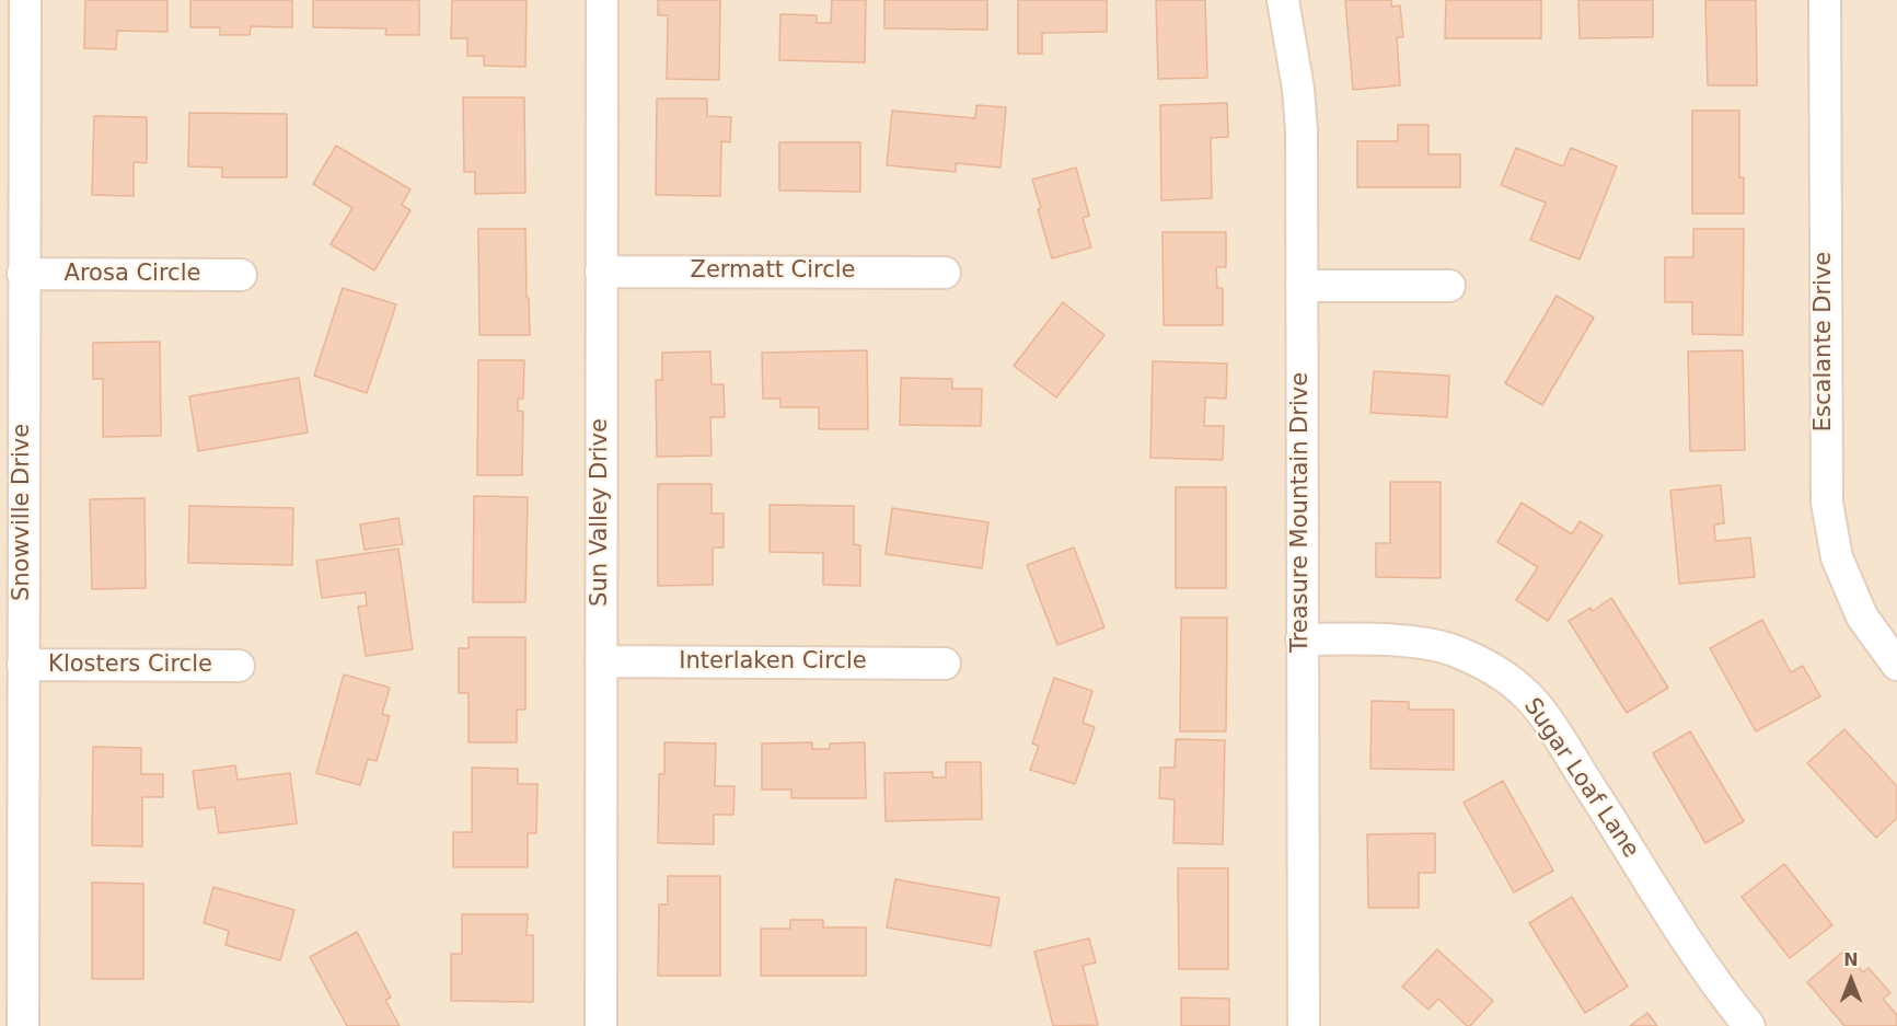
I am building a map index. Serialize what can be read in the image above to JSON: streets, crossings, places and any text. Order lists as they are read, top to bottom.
{
  "streets": {
    "street": [
      "Zermatt Circle",
      "Arosa Circle",
      "Escalante Drive",
      "Snowville Drive",
      "Sun Valley Drive",
      "Treasure Mountain Drive",
      "Interlaken Circle",
      "Klosters Circle",
      "Sugar Loaf Lane"
    ]
  },
  "crossings": [
    ["Zermatt Circle", "Sun Valley Drive"],
    ["Arosa Circle", "Snowville Drive"],
    ["Snowville Drive", "Klosters Circle"],
    ["Sun Valley Drive", "Interlaken Circle"],
    ["Treasure Mountain Drive", "Sugar Loaf Lane"]
  ],
  "north": "top"
}
